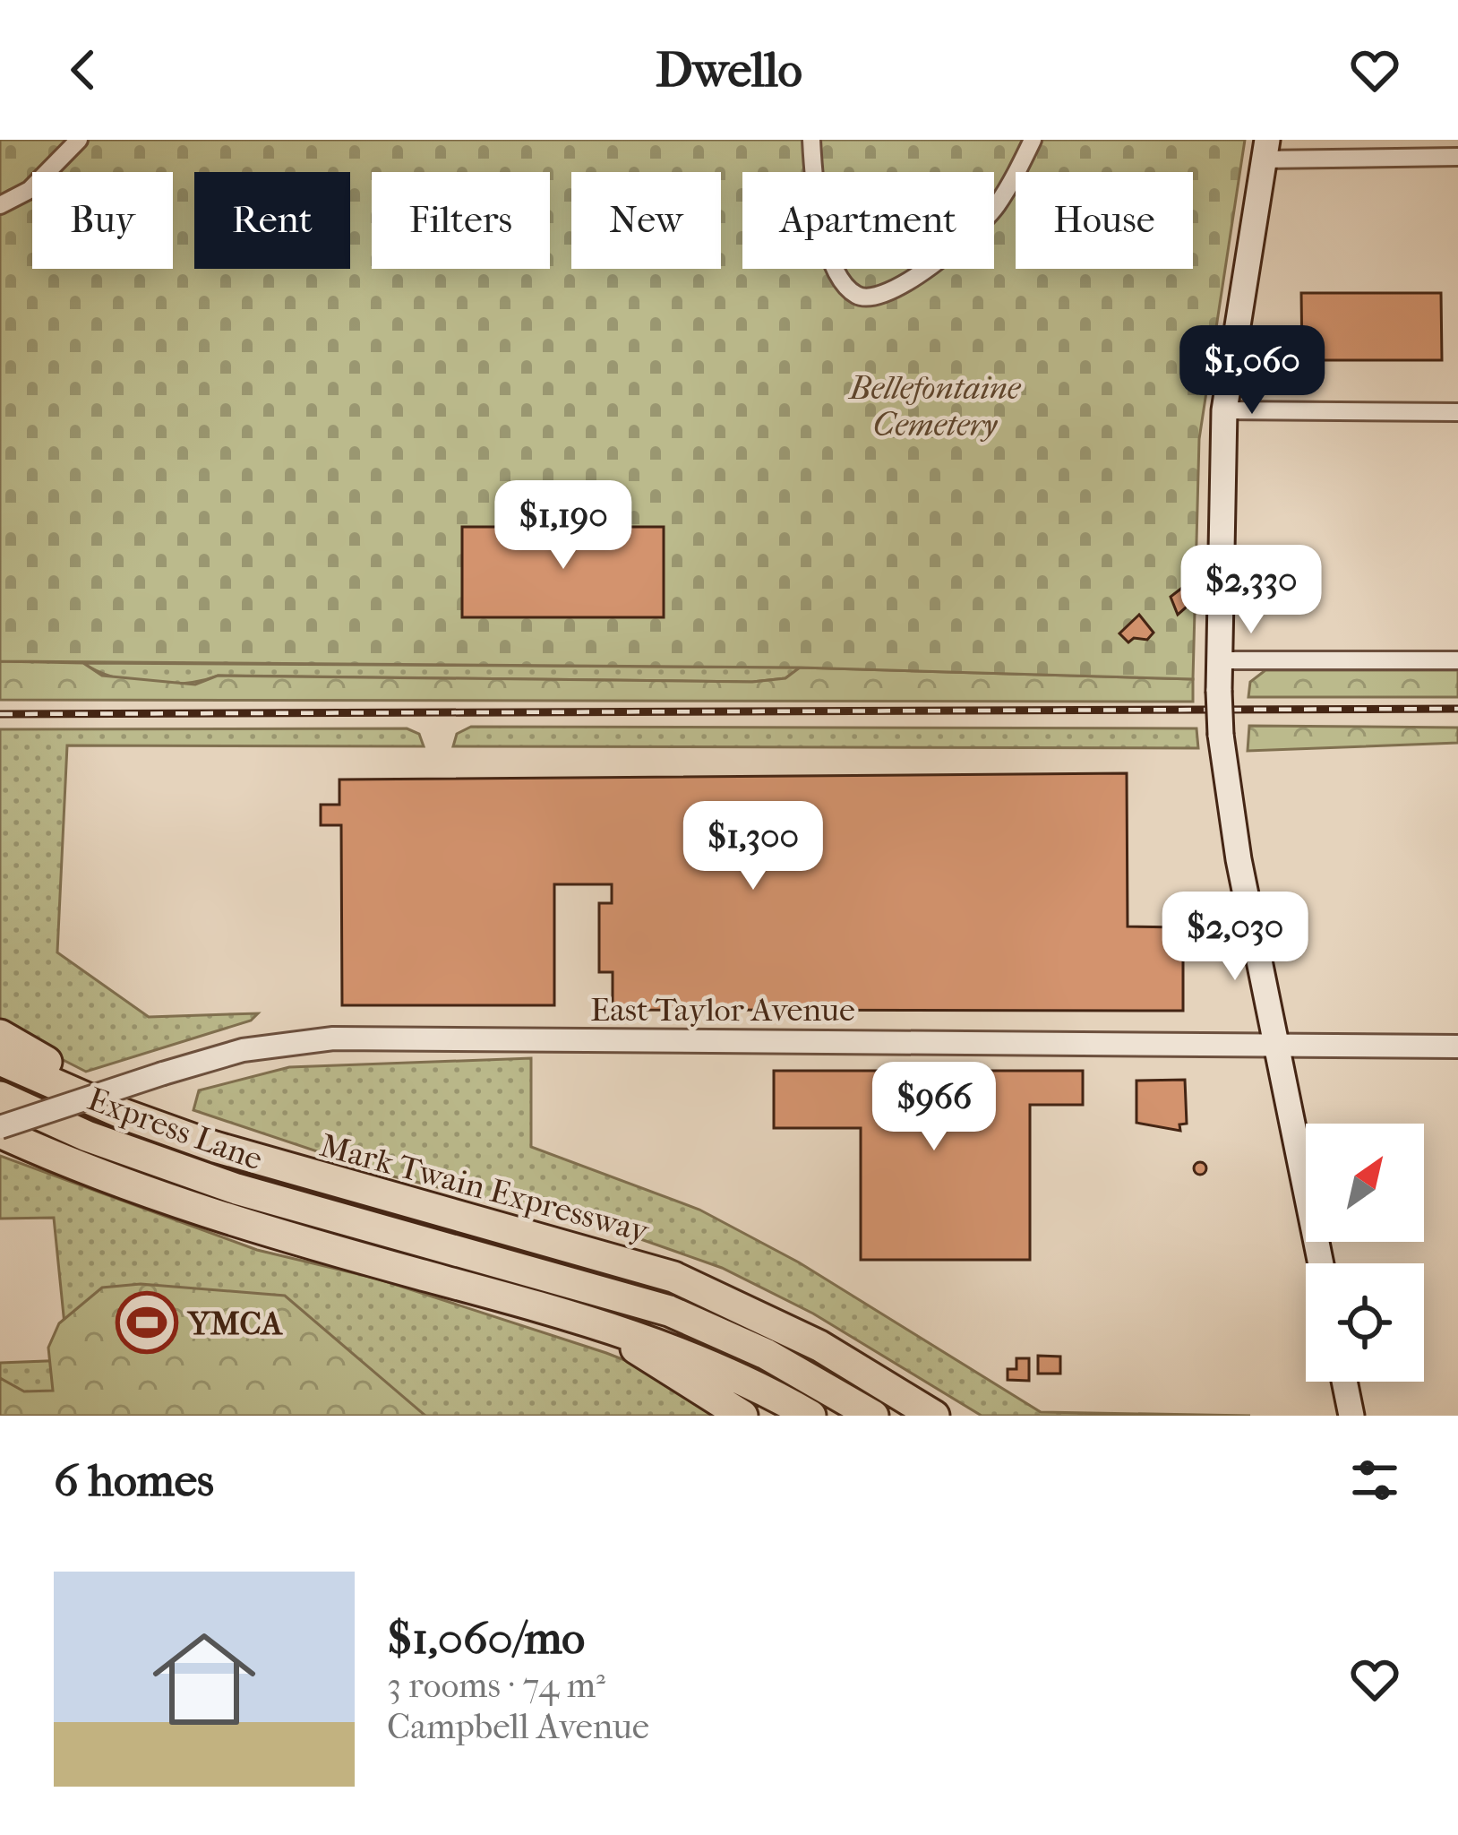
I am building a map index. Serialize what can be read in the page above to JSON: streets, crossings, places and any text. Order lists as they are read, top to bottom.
{
  "streets": {
    "highway": ["Express Lane", "Mark Twain Expressway"],
    "street": ["East Taylor Avenue"]
  },
  "parks": ["Bellefontaine Cemetery"],
  "places": {
    "sports": ["YMCA"]
  },
  "north": "top right",
  "page": {
    "header": "Dwello",
    "chip": [
      "Buy",
      "Rent",
      "Filters",
      "New",
      "Apartment",
      "House"
    ],
    "price": [
      "$1,060",
      "$1,190",
      "$2,330",
      "$1,300",
      "$2,030",
      "$966"
    ],
    "heading": "6 homes",
    "list": [
      {
        "name": "$1,060/mo",
        "note": "3 rooms · 74 m² · Campbell Avenue"
      }
    ]
  }
}
